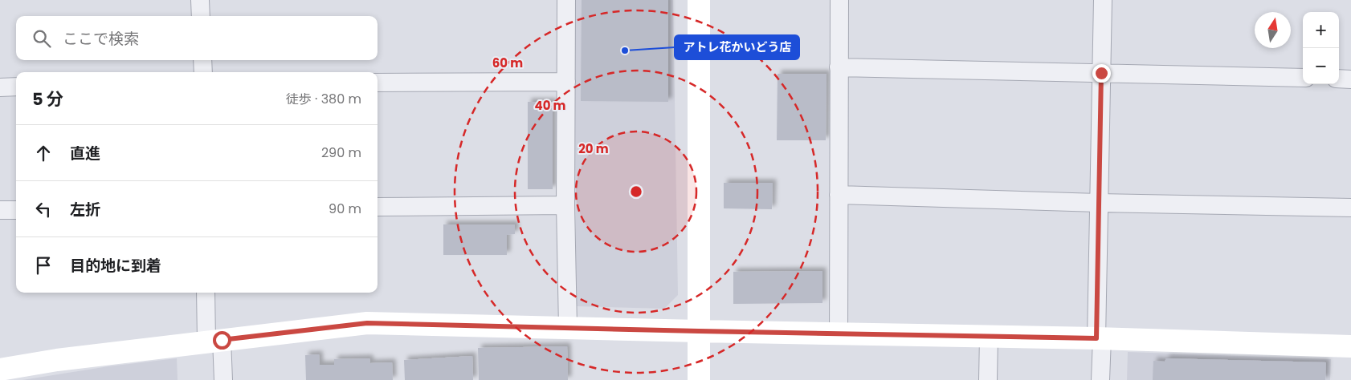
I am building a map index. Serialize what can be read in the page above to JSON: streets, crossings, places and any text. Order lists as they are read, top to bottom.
{
  "places": ["アトレ花かいどう店"],
  "north": "top",
  "page": {
    "map_buttons": ["+", "−"],
    "search": "ここで検索",
    "heading": ["5 分", "徒歩 · 380 m"],
    "list": [
      ["直進", "290 m"],
      ["左折", "90 m"],
      "目的地に到着"
    ]
  },
  "rings": ["60 m", "40 m", "20 m"]
}
